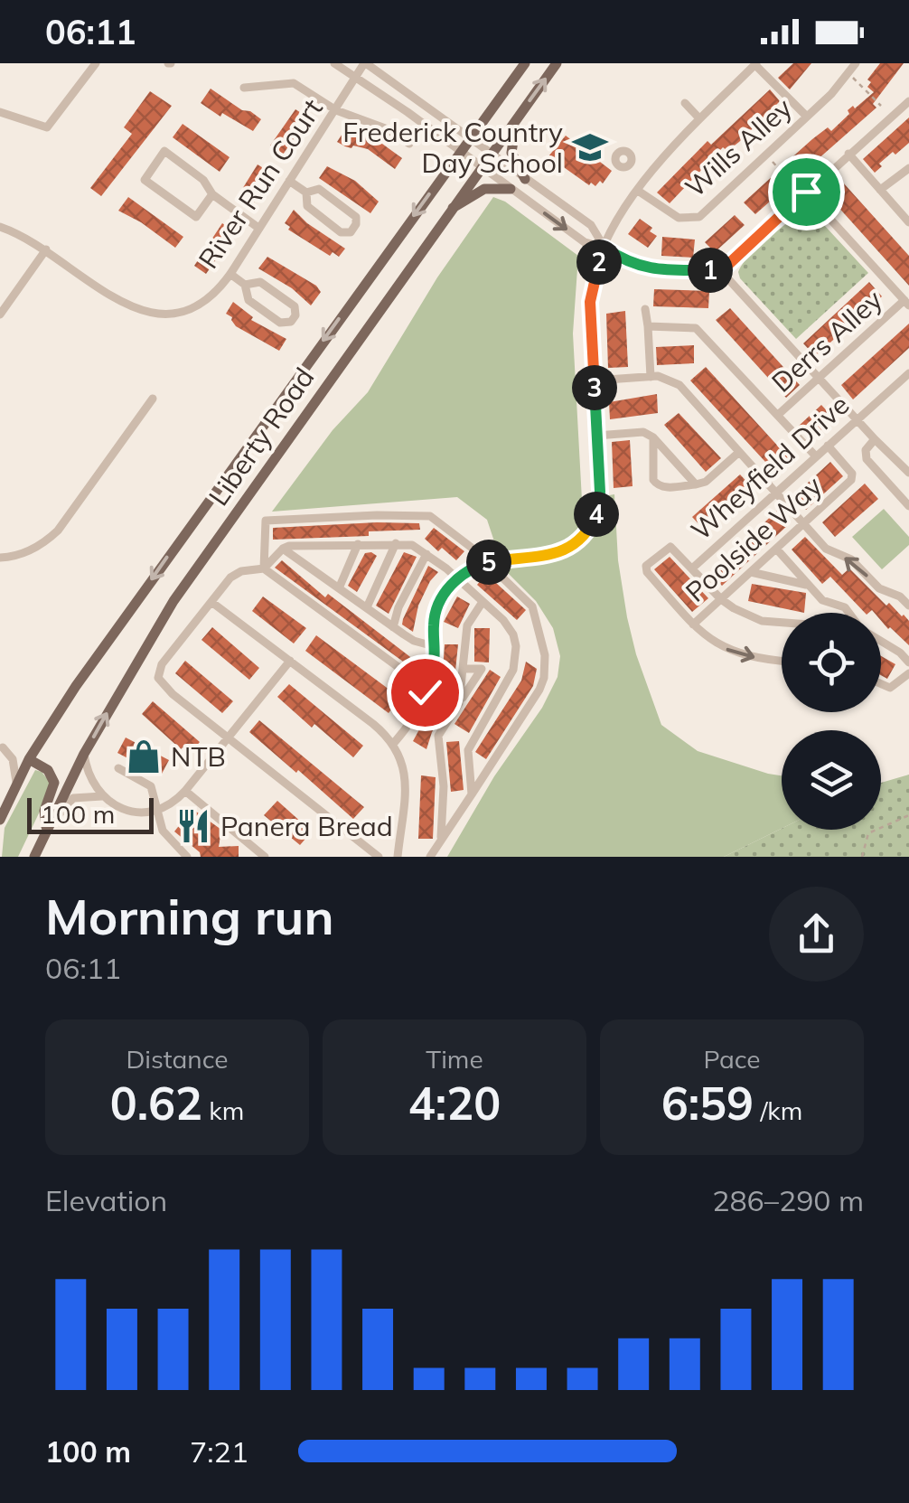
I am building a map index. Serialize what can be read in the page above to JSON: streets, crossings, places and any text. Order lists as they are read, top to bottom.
{
  "streets": {
    "main road": ["Liberty Road"],
    "street": [
      "Wills Alley",
      "River Run Court",
      "Derrs Alley",
      "Wheyfield Drive",
      "Poolside Way"
    ]
  },
  "crossings": [
    ["Wheyfield Drive", "Poolside Way"]
  ],
  "places": {
    "school or university": ["Frederick Country Day School"],
    "shop": ["NTB"],
    "restaurant": ["Panera Bread"]
  },
  "scale_bar": "100 m",
  "page": {
    "status": "06:11",
    "pins": [
      "2",
      "1",
      "3",
      "4",
      "5"
    ],
    "scale": "100 m",
    "heading": ["Morning run", "06:11"],
    "stats": [
      ["Distance", "0.62 km"],
      ["Time", "4:20"],
      ["Pace", "6:59 /km"]
    ],
    "chart": ["Elevation", "286–290 m"],
    "list": [
      {
        "name": "100 m",
        "note": "7:21"
      }
    ]
  }
}
